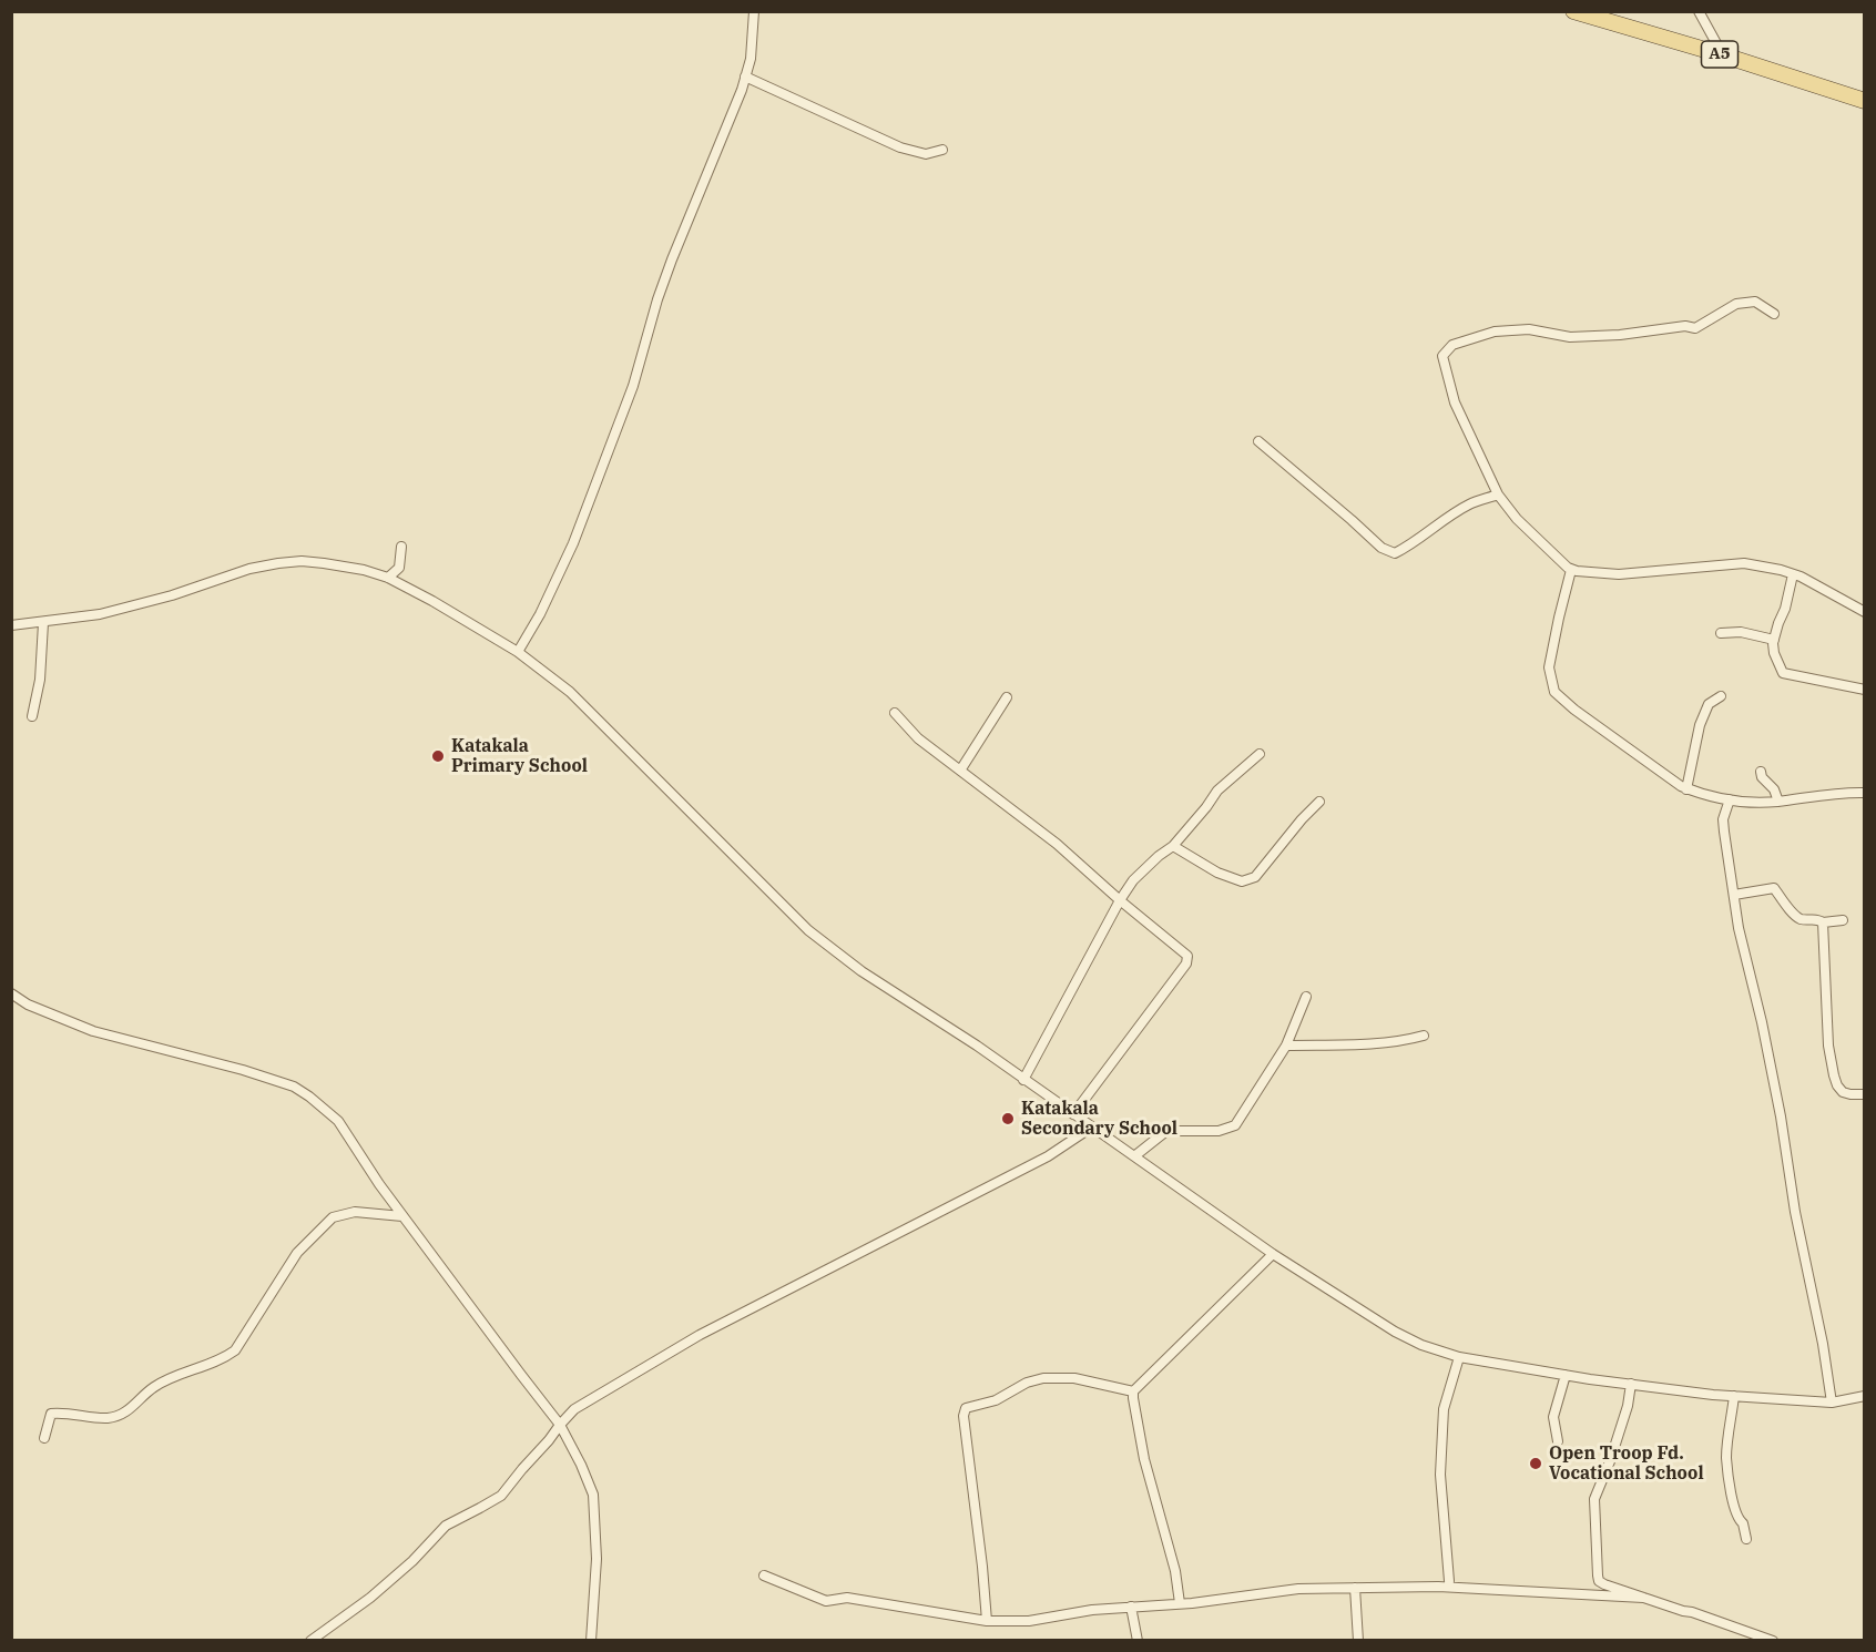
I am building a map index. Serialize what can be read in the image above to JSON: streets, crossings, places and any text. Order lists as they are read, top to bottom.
{
  "streets": {
    "main road": ["A5"]
  },
  "places": ["Katakala Primary School", "Katakala Secondary School", "Open Troop Fd. Vocational School"]
}
